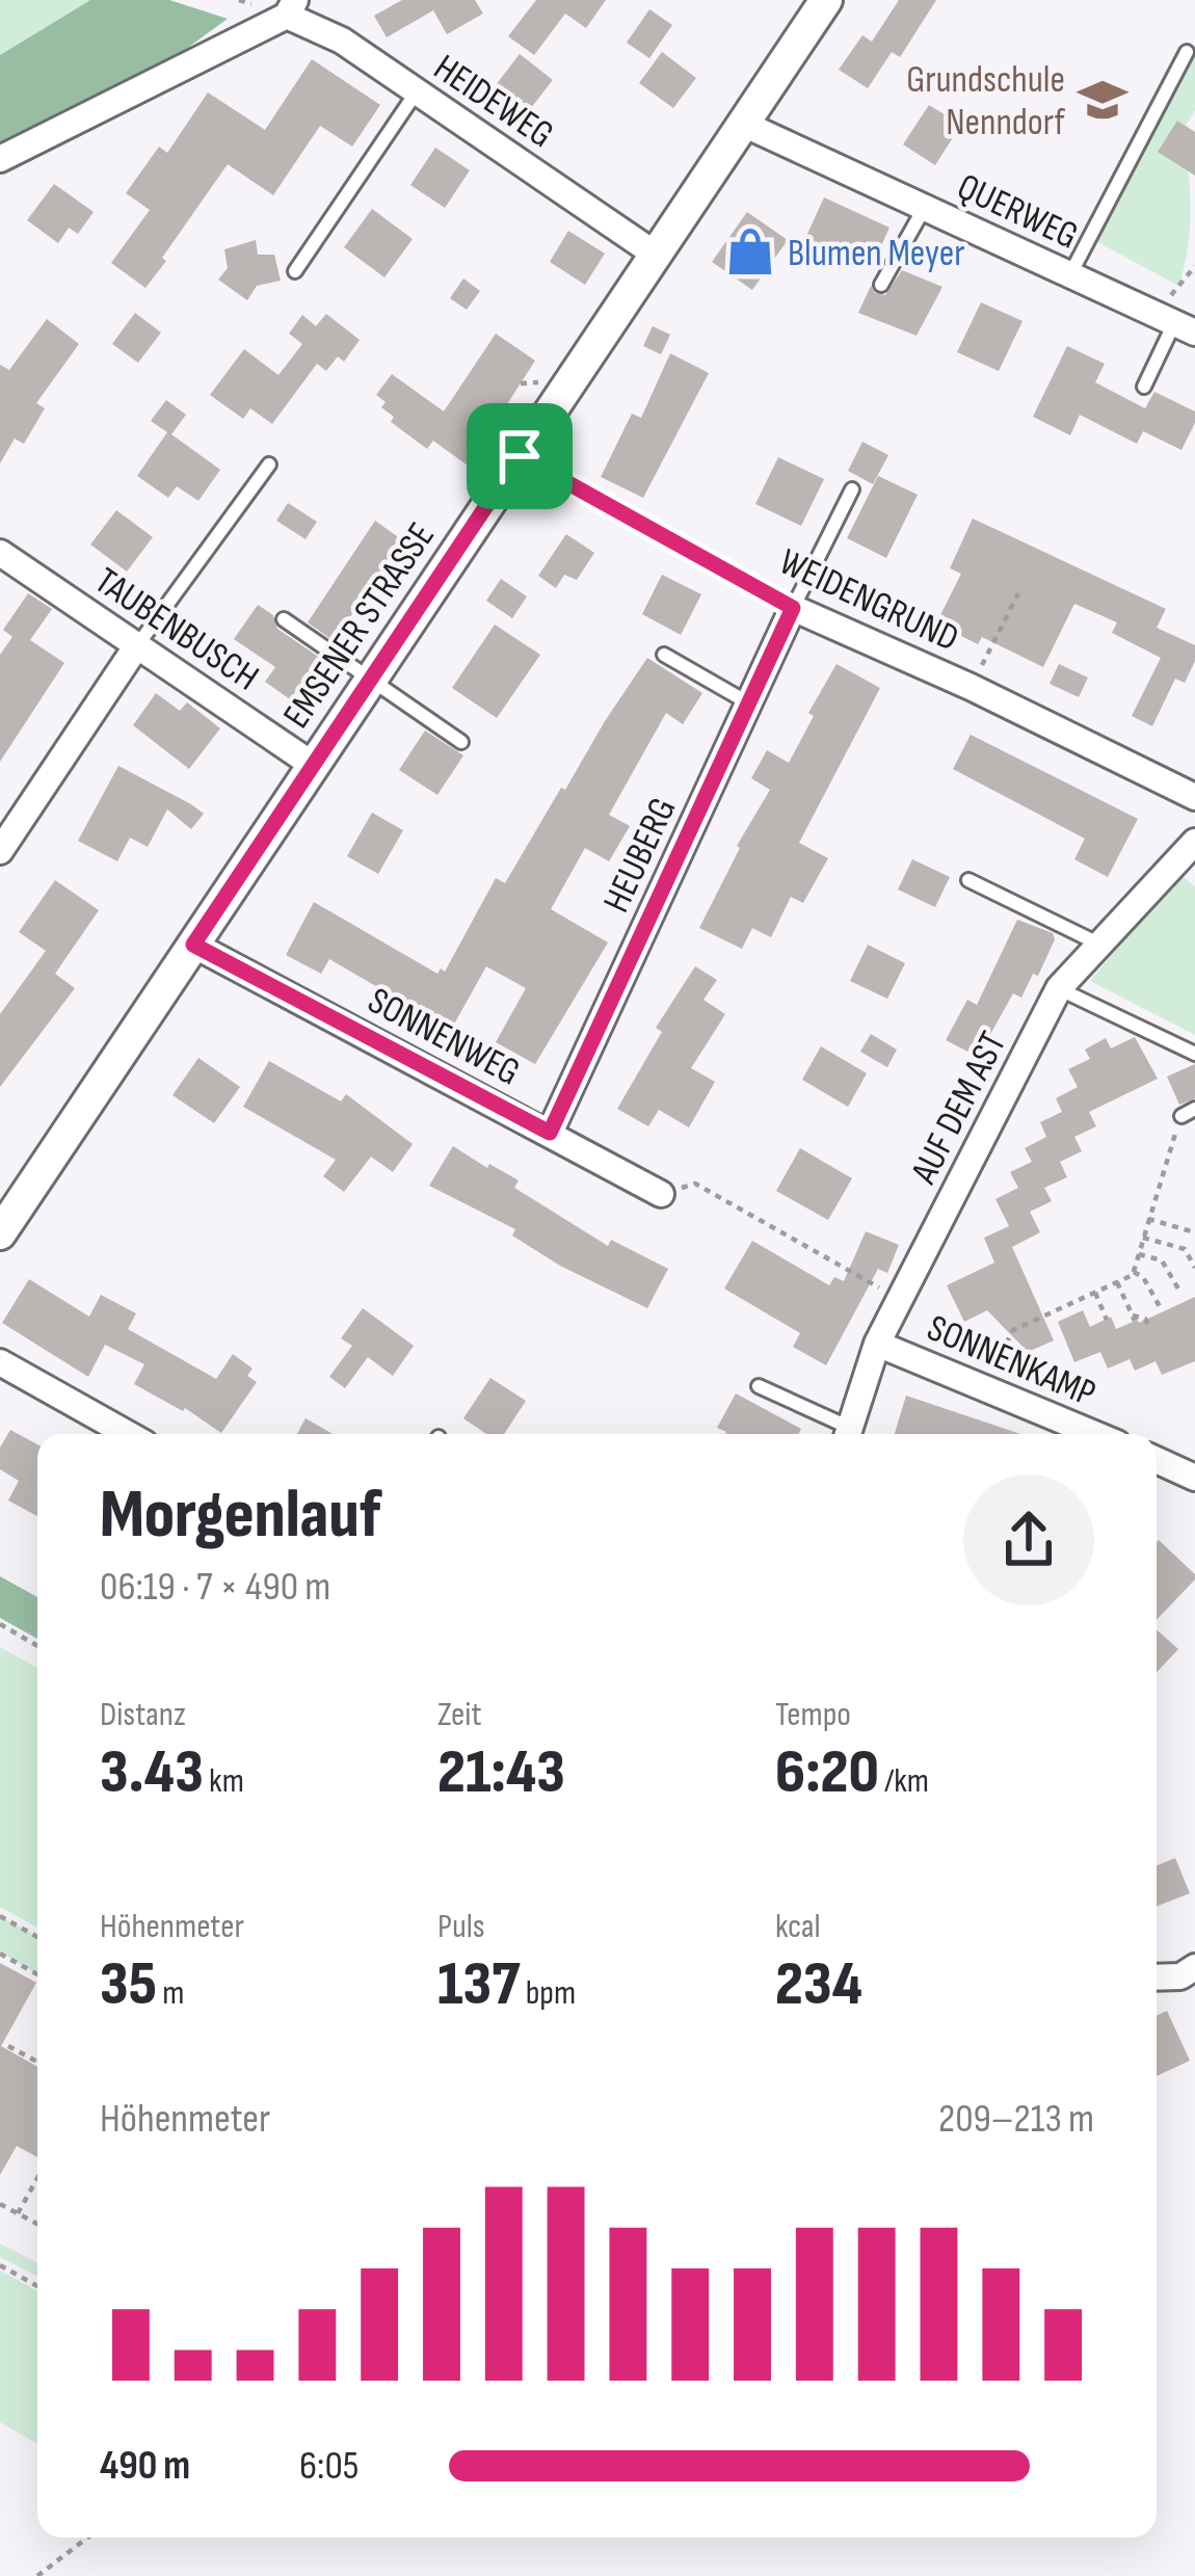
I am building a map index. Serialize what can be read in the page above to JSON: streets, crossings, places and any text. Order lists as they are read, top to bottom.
{
  "streets": {
    "street": [
      "HEIDEWEG",
      "QUERWEG",
      "WEIDENGRUND",
      "EMSENER STRASSE",
      "TAUBENBUSCH",
      "HEUBERG",
      "SONNENWEG",
      "AUF DEM AST",
      "SONNENKAMP"
    ]
  },
  "crossings": [
    ["HEIDEWEG", "EMSENER STRASSE"],
    ["QUERWEG", "EMSENER STRASSE"],
    ["WEIDENGRUND", "EMSENER STRASSE"],
    ["WEIDENGRUND", "HEUBERG"],
    ["EMSENER STRASSE", "TAUBENBUSCH"],
    ["EMSENER STRASSE", "SONNENWEG"],
    ["HEUBERG", "SONNENWEG"],
    ["AUF DEM AST", "SONNENKAMP"]
  ],
  "places": {
    "school or university": ["Grundschule Nenndorf"],
    "shop": ["Blumen Meyer"]
  },
  "page": {
    "heading": ["Morgenlauf", "06:19 · 7 × 490 m"],
    "stats": [
      ["Distanz", "3.43 km"],
      ["Zeit", "21:43"],
      ["Tempo", "6:20 /km"],
      ["Höhenmeter", "35 m"],
      ["Puls", "137 bpm"],
      ["kcal", "234"]
    ],
    "chart": ["Höhenmeter", "209–213 m"],
    "list": [
      {
        "name": "490 m",
        "note": "6:05"
      }
    ]
  }
}
